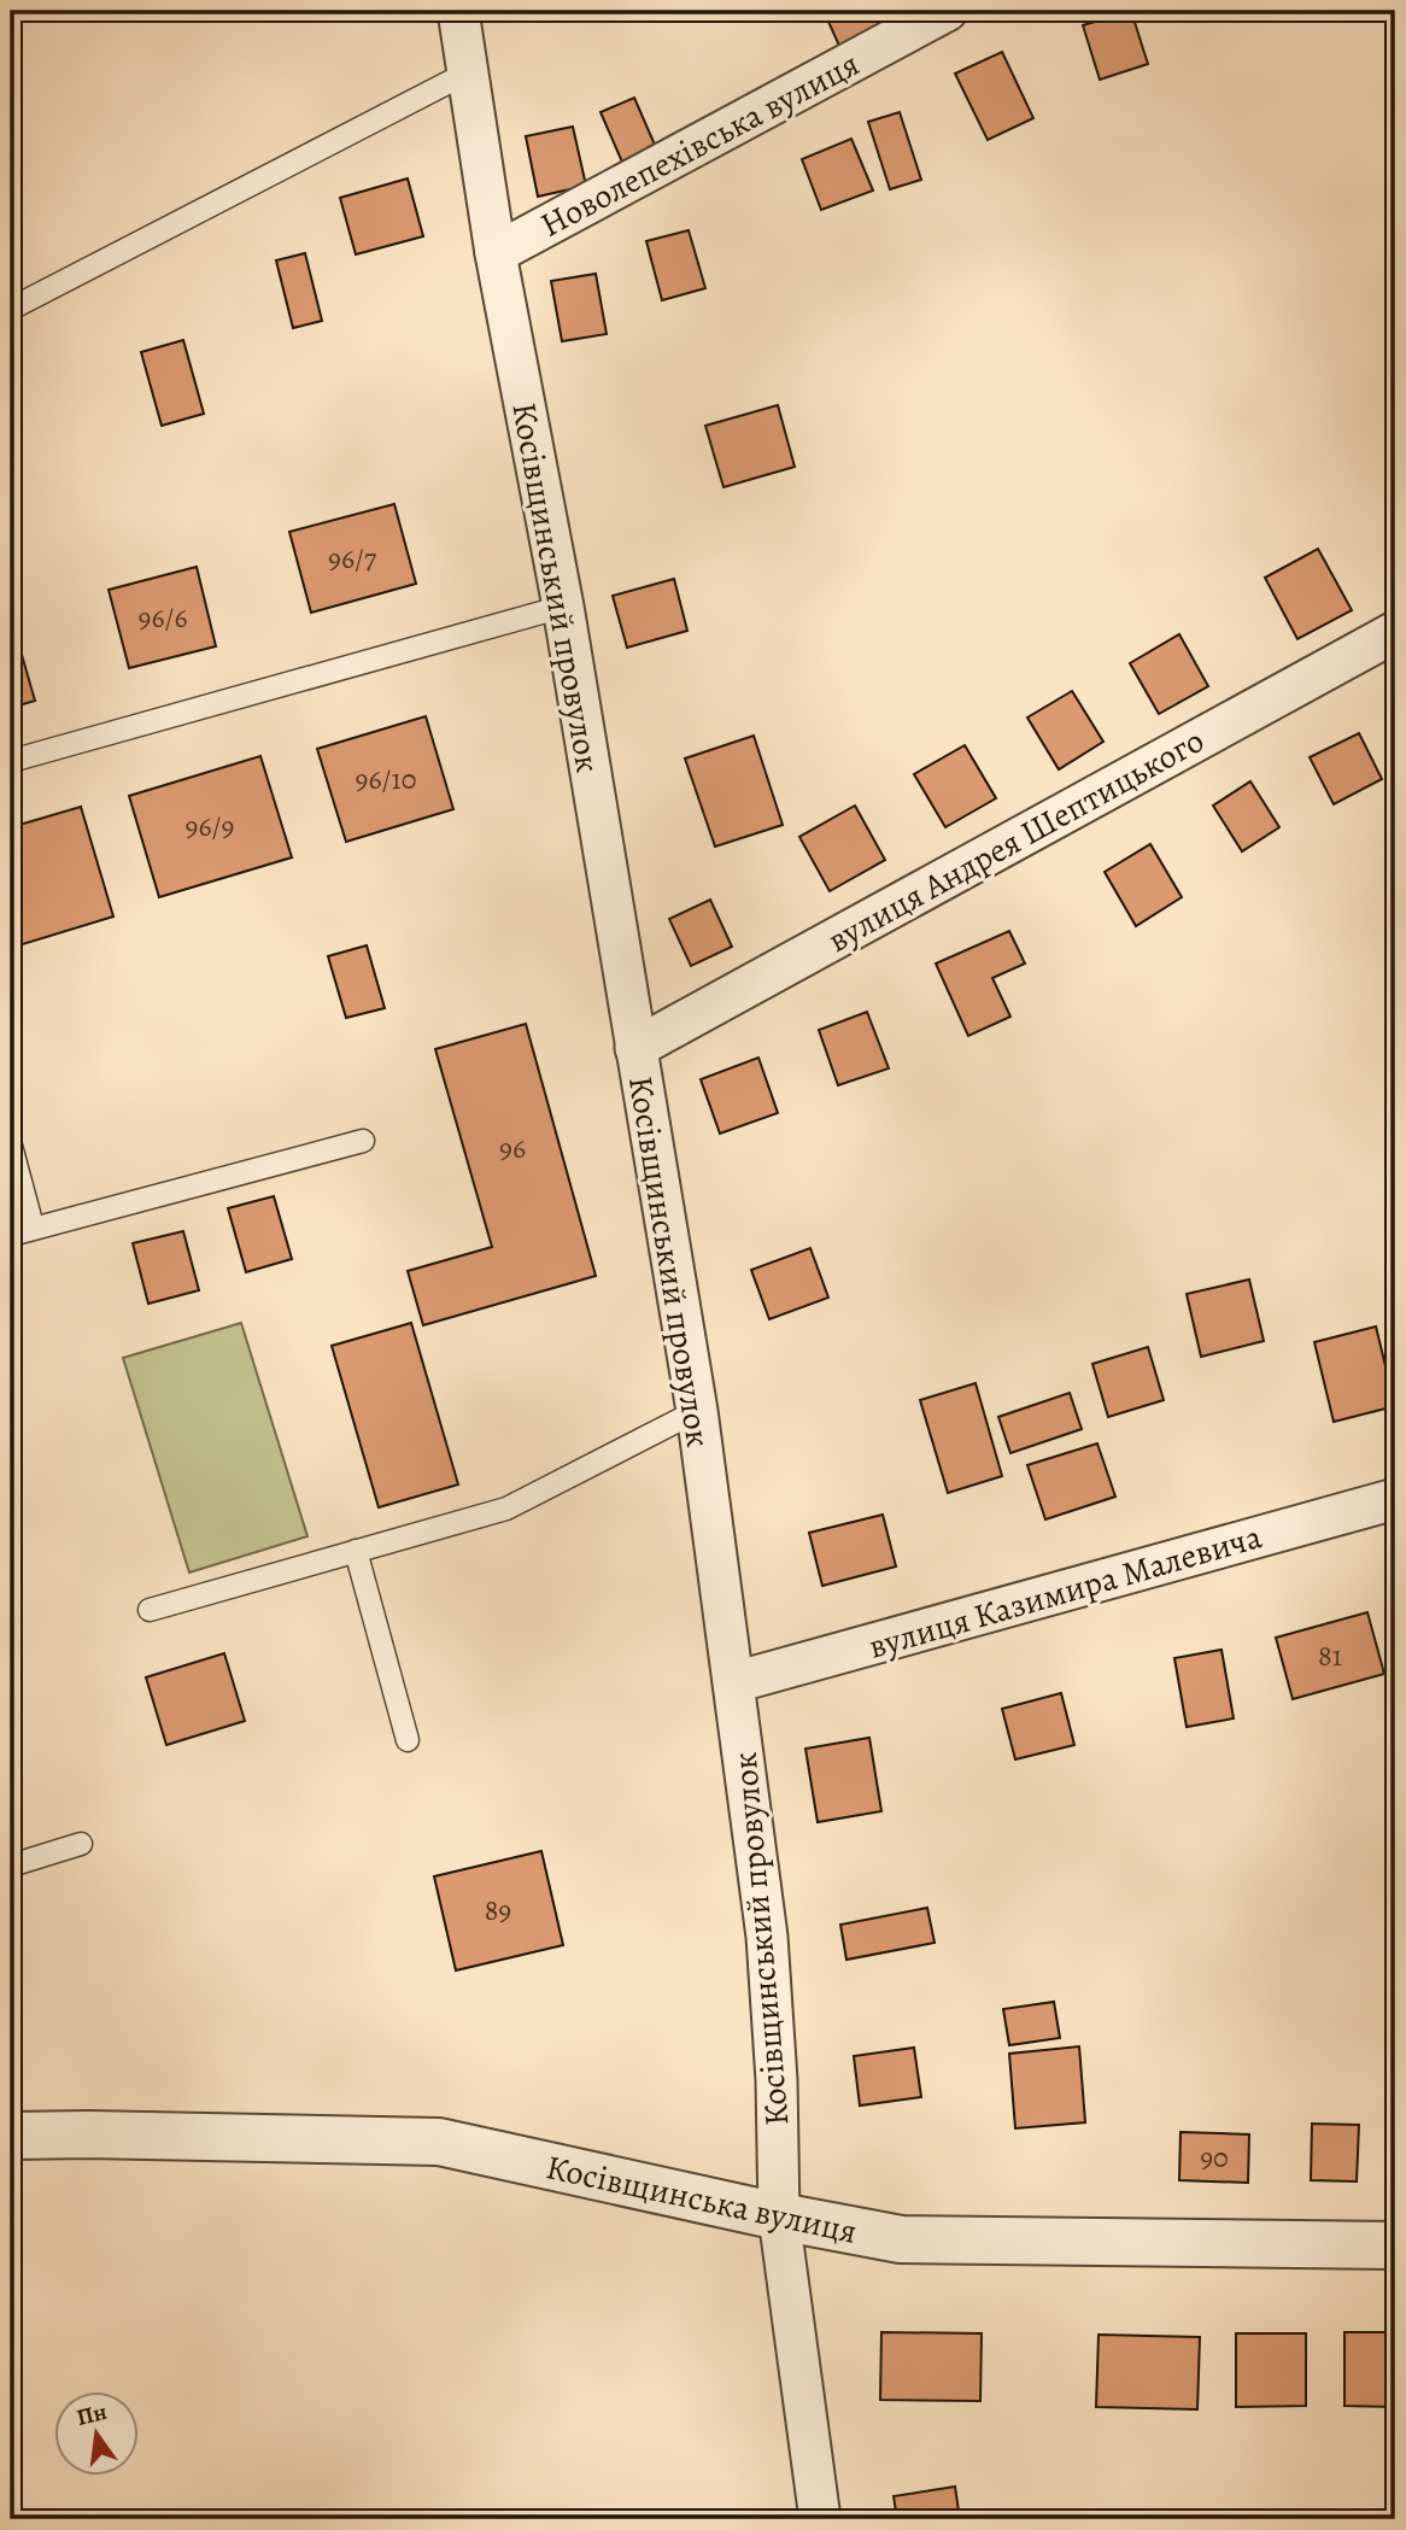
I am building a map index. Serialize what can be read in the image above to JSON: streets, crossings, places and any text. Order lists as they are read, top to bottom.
{
  "streets": {
    "street": [
      "Новолепехівська вулиця",
      "Косівщинський провулок",
      "вулиця Андрея Шептицького",
      "вулиця Казимира Малевича",
      "Косівщинська вулиця"
    ]
  },
  "crossings": [
    ["Новолепехівська вулиця", "Косівщинський провулок"],
    ["Косівщинський провулок", "вулиця Андрея Шептицького"],
    ["Косівщинський провулок", "вулиця Казимира Малевича"],
    ["Косівщинський провулок", "Косівщинська вулиця"]
  ],
  "house_numbers": [
    "96/7",
    "96/6",
    "96/10",
    "96/9",
    "96",
    "81",
    "89",
    "90"
  ],
  "north": "top"
}
